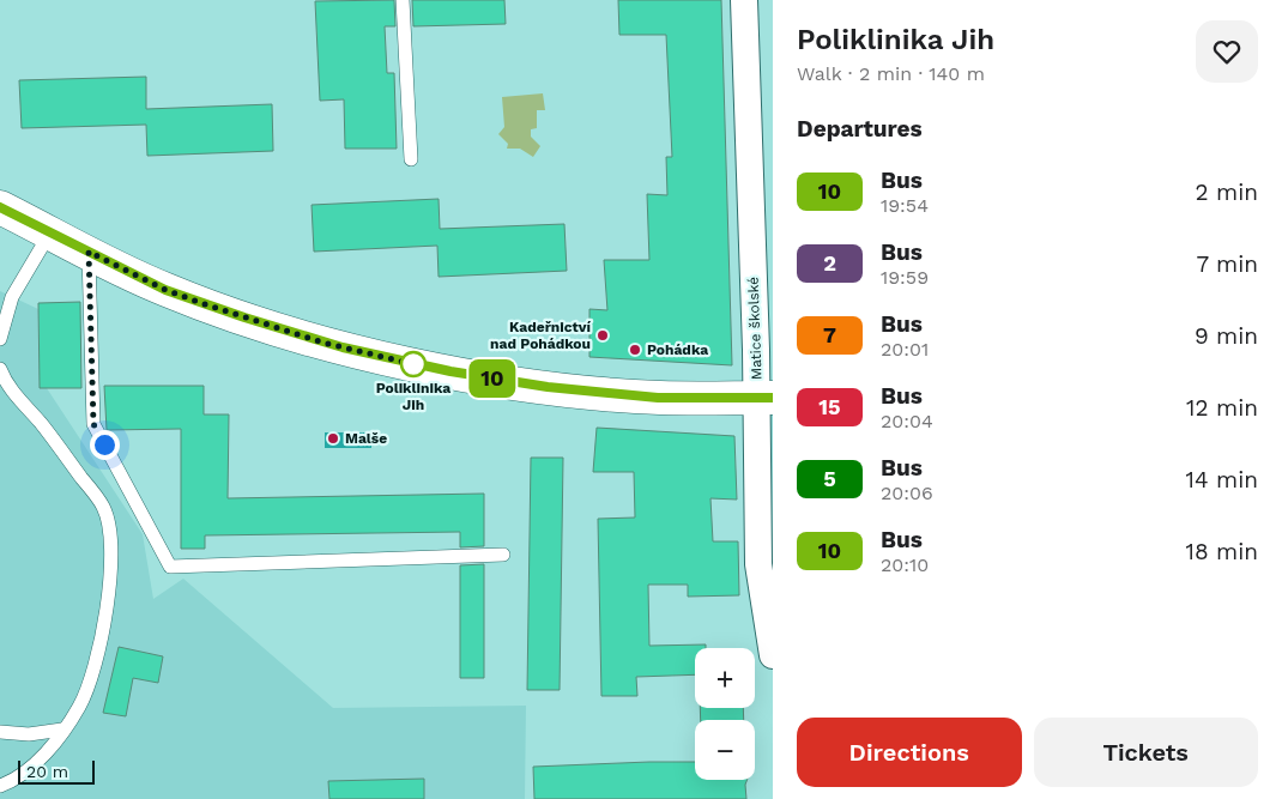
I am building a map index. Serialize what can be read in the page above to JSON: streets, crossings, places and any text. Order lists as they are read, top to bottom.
{
  "streets": {
    "street": ["Matice školské"]
  },
  "places": [
    "Kadeřnictví nad Pohádkou",
    "Pohádka",
    "Poliklinika Jih",
    "Malše"
  ],
  "lines": ["bus line 10"],
  "scale_bar": "20 m",
  "page": {
    "on_map": "10",
    "heading": [
      ["Poliklinika Jih", "Walk · 2 min · 140 m"],
      "Departures"
    ],
    "list": [
      {
        "mark": "10",
        "name": "Bus",
        "note": "19:54",
        "value": "2 min"
      },
      {
        "mark": "2",
        "name": "Bus",
        "note": "19:59",
        "value": "7 min"
      },
      {
        "mark": "7",
        "name": "Bus",
        "note": "20:01",
        "value": "9 min"
      },
      {
        "mark": "15",
        "name": "Bus",
        "note": "20:04",
        "value": "12 min"
      },
      {
        "mark": "5",
        "name": "Bus",
        "note": "20:06",
        "value": "14 min"
      },
      {
        "mark": "10",
        "name": "Bus",
        "note": "20:10",
        "value": "18 min"
      }
    ],
    "map_buttons": ["+", "−"],
    "buttons": ["Directions", "Tickets"],
    "scale": "20 m"
  }
}
